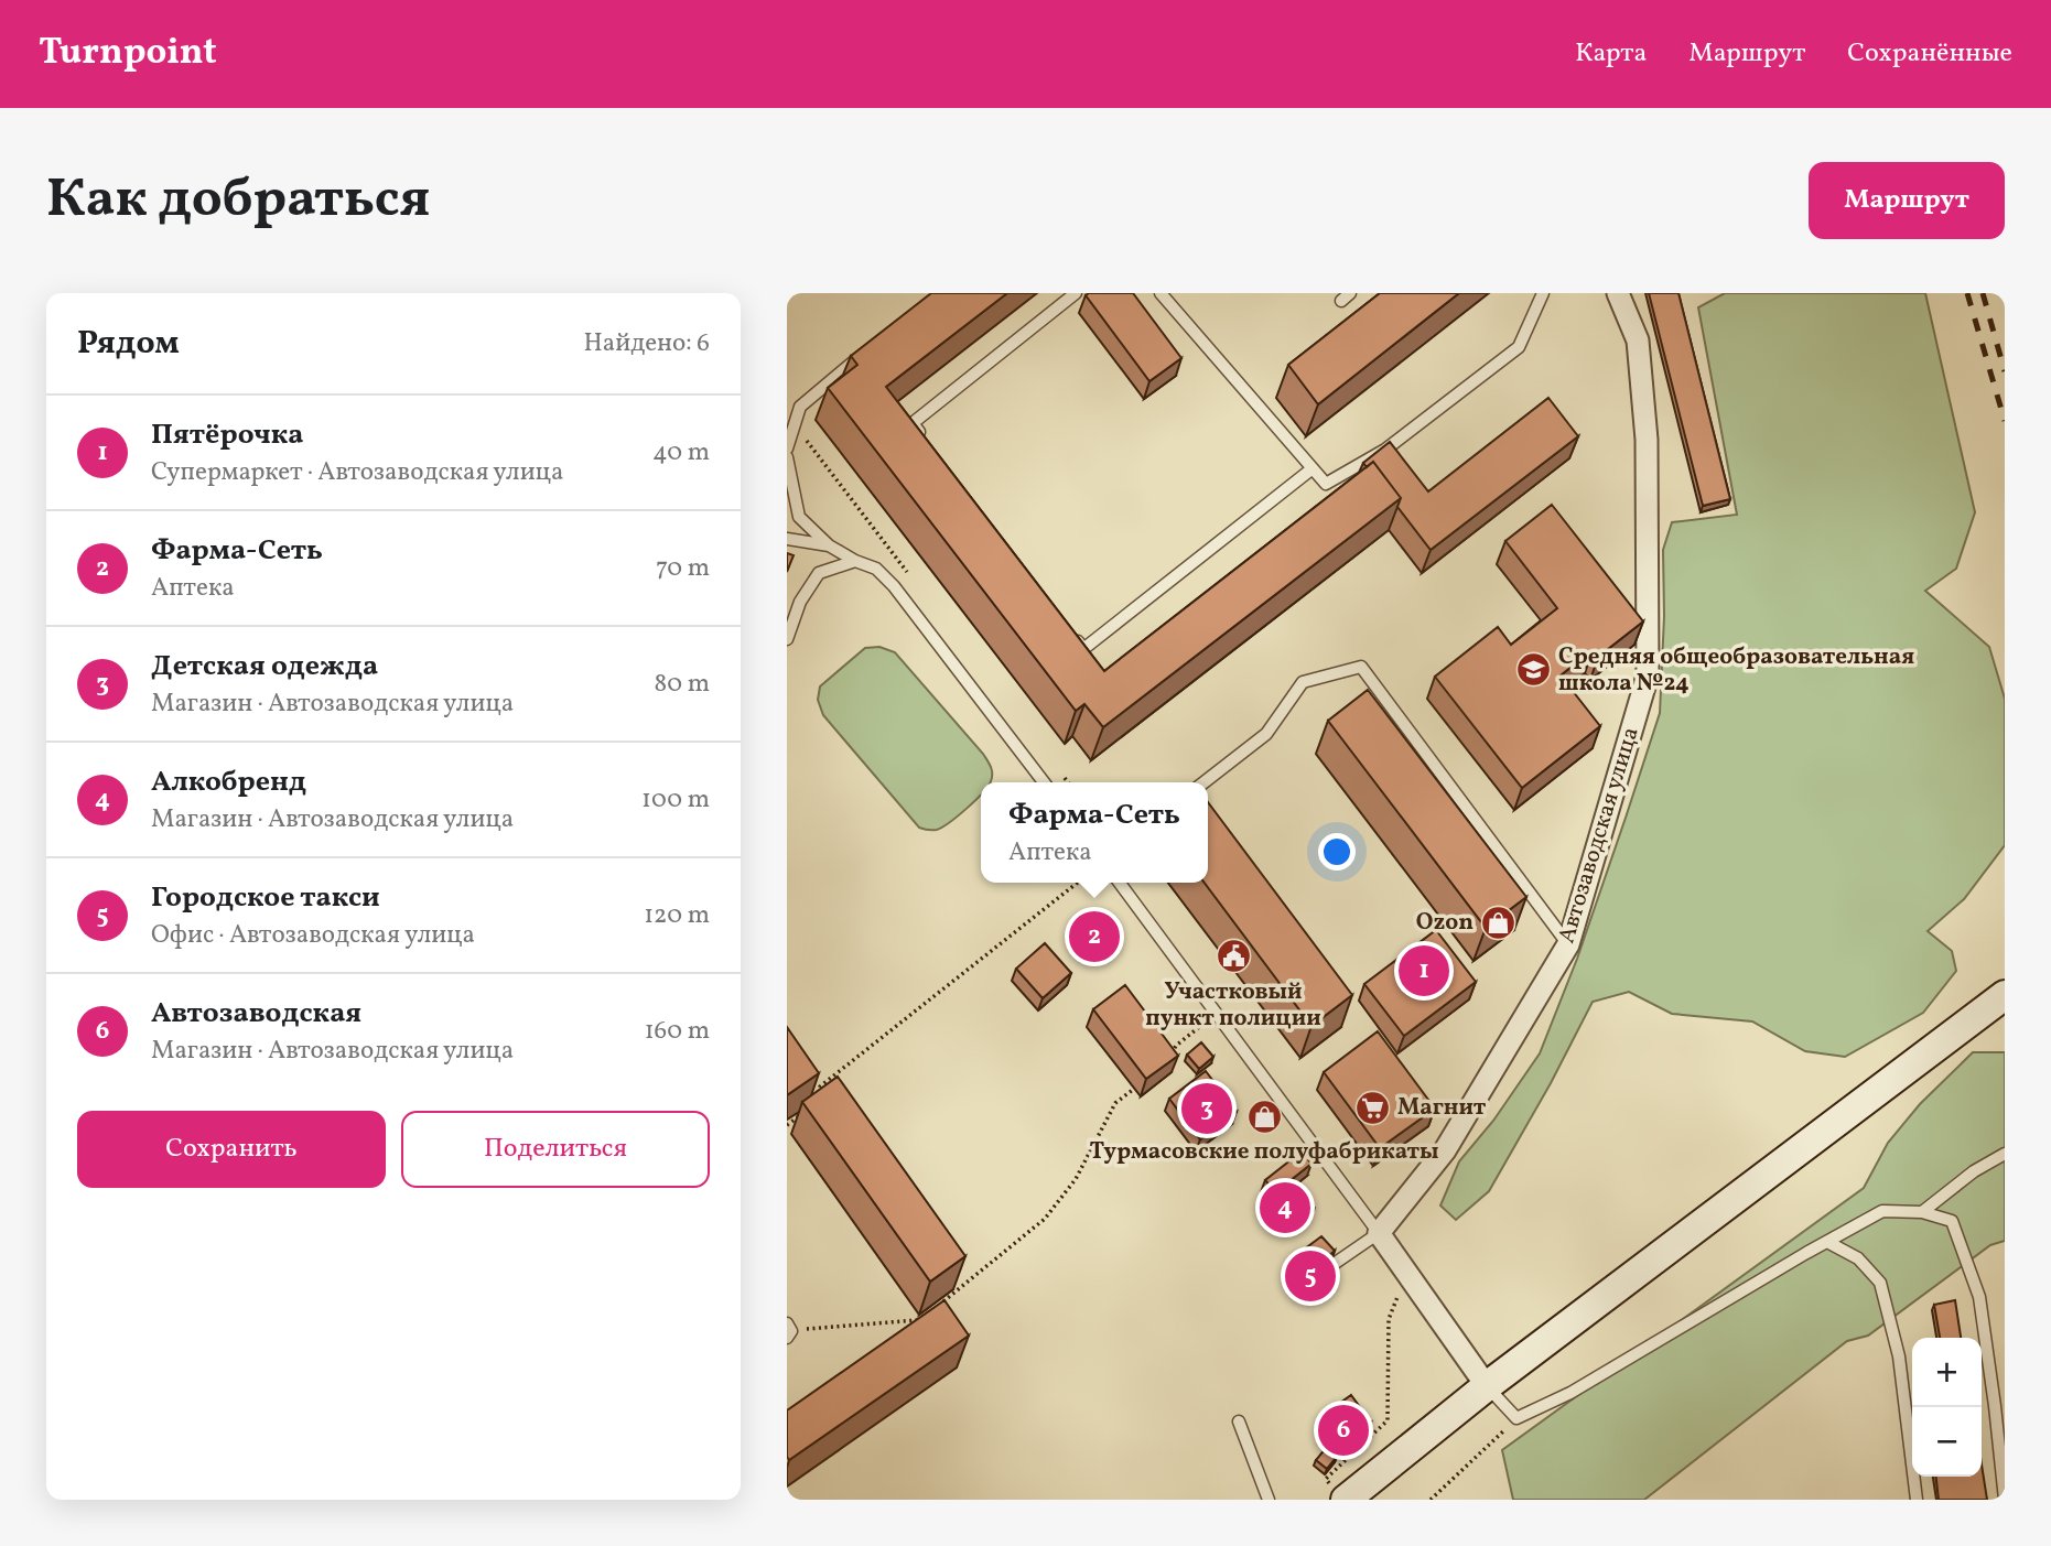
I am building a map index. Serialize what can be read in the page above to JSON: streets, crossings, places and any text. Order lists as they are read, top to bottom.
{
  "streets": {
    "street": ["Автозаводская улица"]
  },
  "places": {
    "school or university": ["Средняя общеобразовательная школа №24"],
    "shop": ["Ozon", "Турмасовские полуфабрикаты"],
    "public building": ["Участковый пункт полиции"],
    "supermarket": ["Магнит"]
  },
  "page": {
    "header": "Turnpoint",
    "nav": ["Карта", "Маршрут", "Сохранённые"],
    "buttons": [
      "Маршрут",
      ["Сохранить", "Поделиться"]
    ],
    "title": "Как добраться",
    "heading": ["Рядом", "Найдено: 6"],
    "list": [
      {
        "mark": "1",
        "name": "Пятёрочка",
        "note": "Супермаркет · Автозаводская улица",
        "value": "40 m"
      },
      {
        "mark": "2",
        "name": "Фарма-Сеть",
        "note": "Аптека",
        "value": "70 m"
      },
      {
        "mark": "3",
        "name": "Детская одежда",
        "note": "Магазин · Автозаводская улица",
        "value": "80 m"
      },
      {
        "mark": "4",
        "name": "Алкобренд",
        "note": "Магазин · Автозаводская улица",
        "value": "100 m"
      },
      {
        "mark": "5",
        "name": "Городское такси",
        "note": "Офис · Автозаводская улица",
        "value": "120 m"
      },
      {
        "mark": "6",
        "name": "Автозаводская",
        "note": "Магазин · Автозаводская улица",
        "value": "160 m"
      }
    ],
    "popup": ["Фарма-Сеть", "Аптека"],
    "pins": [
      "2",
      "1",
      "3",
      "4",
      "5",
      "6"
    ],
    "map_buttons": ["+", "−"]
  }
}
